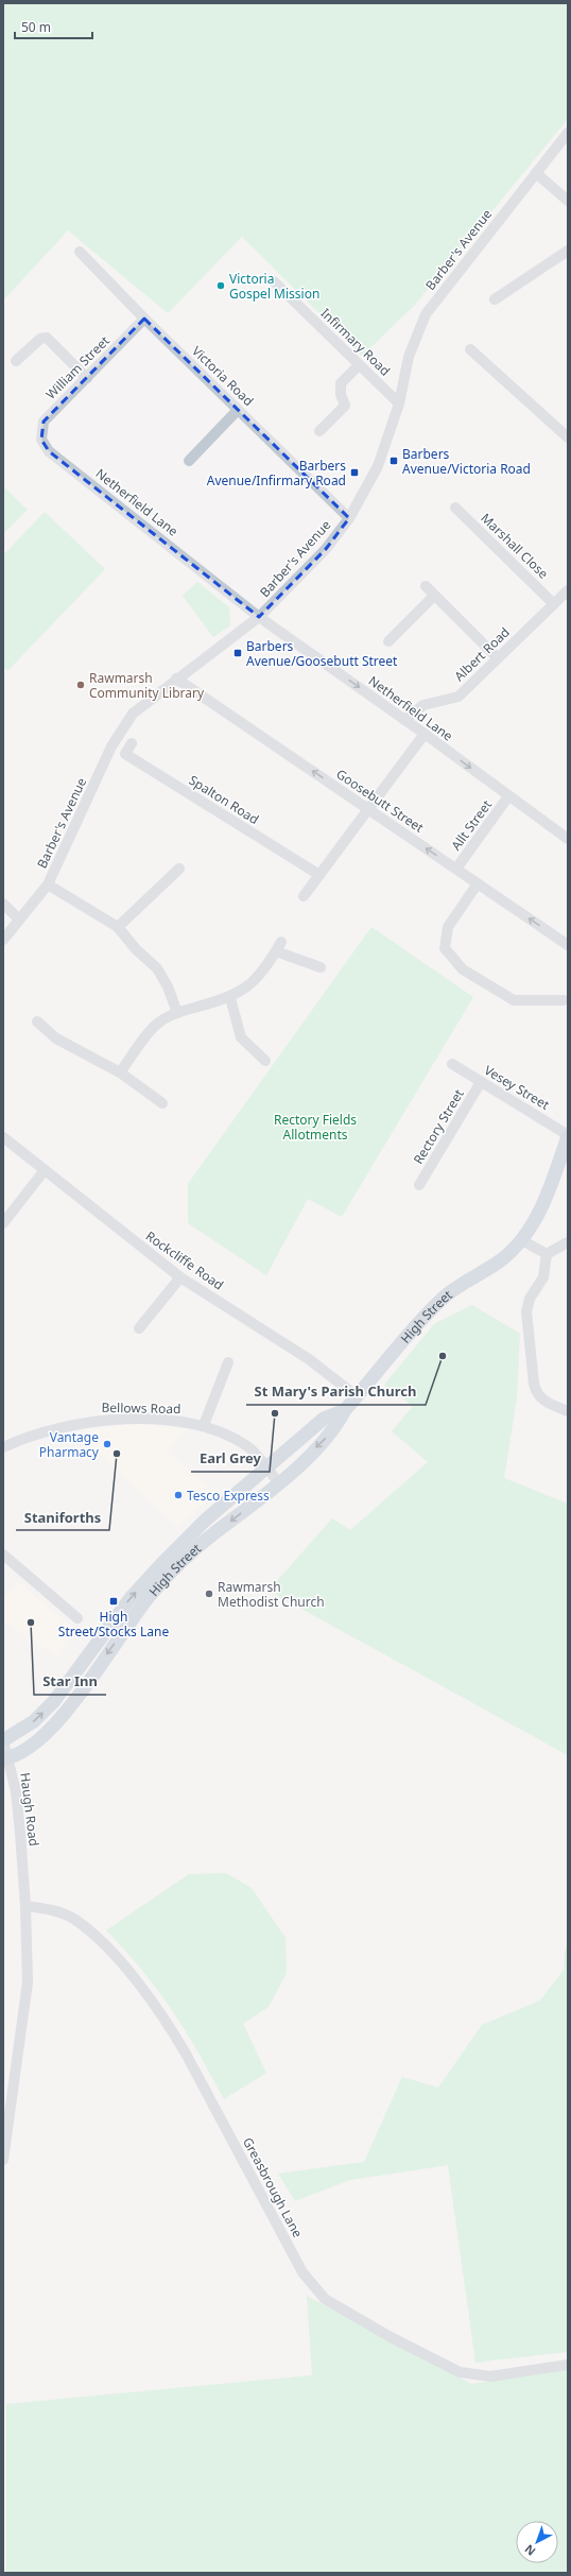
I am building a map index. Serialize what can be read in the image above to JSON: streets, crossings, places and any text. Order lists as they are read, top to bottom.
{
  "streets": {
    "main road": ["High Street"],
    "street": [
      "Barber's Avenue",
      "Infirmary Road",
      "William Street",
      "Victoria Road",
      "Netherfield Lane",
      "Marshall Close",
      "Albert Road",
      "Spalton Road",
      "Goosebutt Street",
      "Allt Street",
      "Vesey Street",
      "Rectory Street",
      "Rockcliffe Road",
      "Bellows Road",
      "Haugh Road",
      "Greasbrough Lane"
    ]
  },
  "crossings": [
    ["Barber's Avenue", "Infirmary Road"],
    ["Barber's Avenue", "Victoria Road"],
    ["Barber's Avenue", "Netherfield Lane"],
    ["Barber's Avenue", "Goosebutt Street"],
    ["William Street", "Victoria Road"],
    ["William Street", "Netherfield Lane"],
    ["Netherfield Lane", "Albert Road"],
    ["Netherfield Lane", "Allt Street"],
    ["Marshall Close", "Albert Road"],
    ["Goosebutt Street", "Allt Street"],
    ["Vesey Street", "Rectory Street"],
    ["Vesey Street", "High Street"],
    ["Rockcliffe Road", "High Street"],
    ["High Street", "Bellows Road"],
    ["High Street", "Haugh Road"],
    ["Haugh Road", "Greasbrough Lane"]
  ],
  "one_way": ["Netherfield Lane", "Goosebutt Street"],
  "parks": ["Rectory Fields Allotments"],
  "places": {
    "other": [
      "Victoria Gospel Mission",
      "Rawmarsh Community Library",
      "St Mary's Parish Church",
      "Earl Grey",
      "Vantage Pharmacy",
      "Staniforths",
      "Tesco Express",
      "Rawmarsh Methodist Church",
      "Star Inn"
    ],
    "transit": [
      "Barbers Avenue/Victoria Road",
      "Barbers Avenue/Infirmary Road",
      "Barbers Avenue/Goosebutt Street",
      "High Street/Stocks Lane"
    ]
  },
  "scale_bar": "50 m",
  "north": "bottom left"
}
